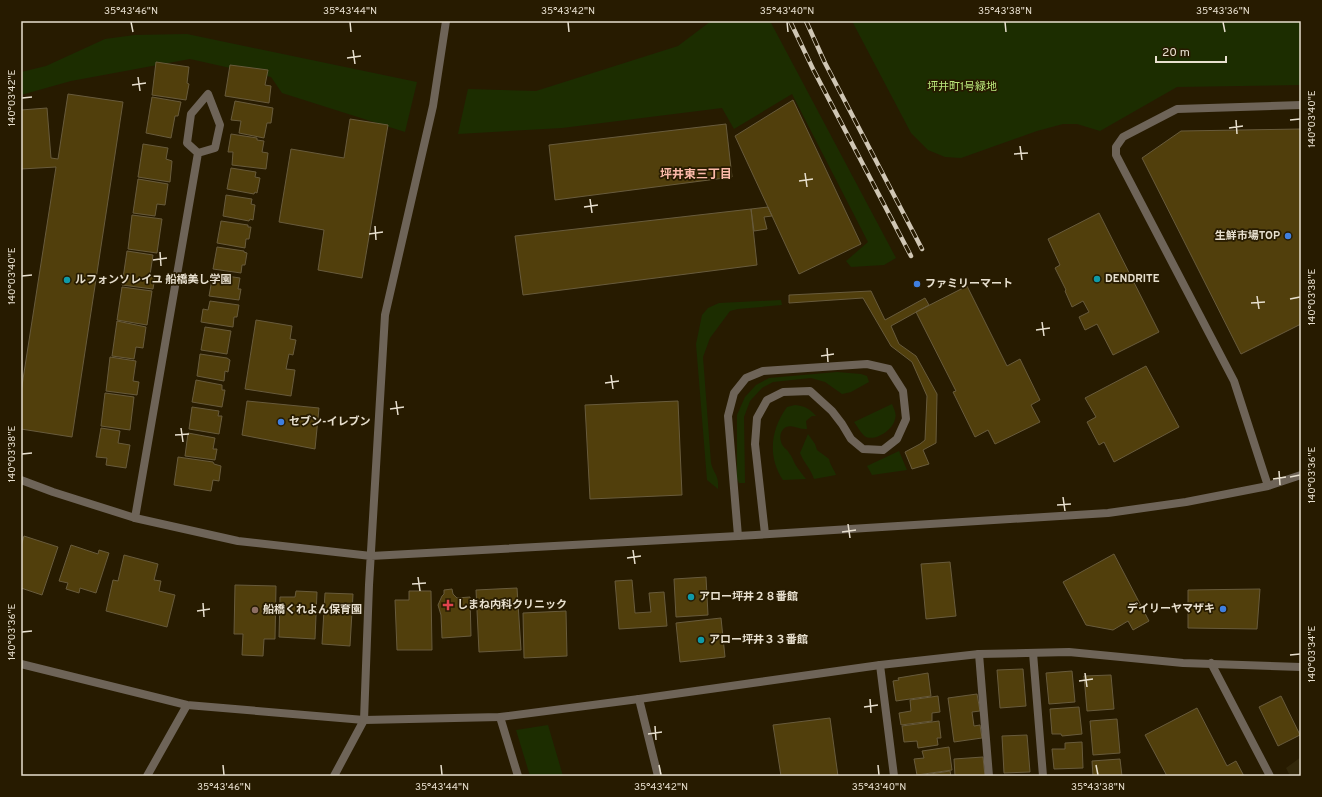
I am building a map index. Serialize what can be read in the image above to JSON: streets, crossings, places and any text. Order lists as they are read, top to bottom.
{
  "districts": ["坪井東三丁目"],
  "parks": ["坪井町1号緑地"],
  "places": {
    "other": [
      "生鮮市場TOP",
      "DENDRITE",
      "ルフォンソレイユ 船橋美し学園",
      "ファミリーマート",
      "セブン-イレブン",
      "アロー坪井２８番館",
      "デイリーヤマザキ",
      "船橋くれよん保育園",
      "アロー坪井３３番館"
    ],
    "health": ["しまね内科クリニック"]
  },
  "scale_bar": "20 m",
  "coordinates": [
    "35°43'46\"N",
    "35°43'44\"N",
    "35°43'42\"N",
    "35°43'40\"N",
    "35°43'38\"N",
    "35°43'36\"N",
    "140°03'42\"E",
    "140°03'40\"E",
    "140°03'38\"E",
    "140°03'36\"E",
    "140°03'34\"E"
  ]
}
